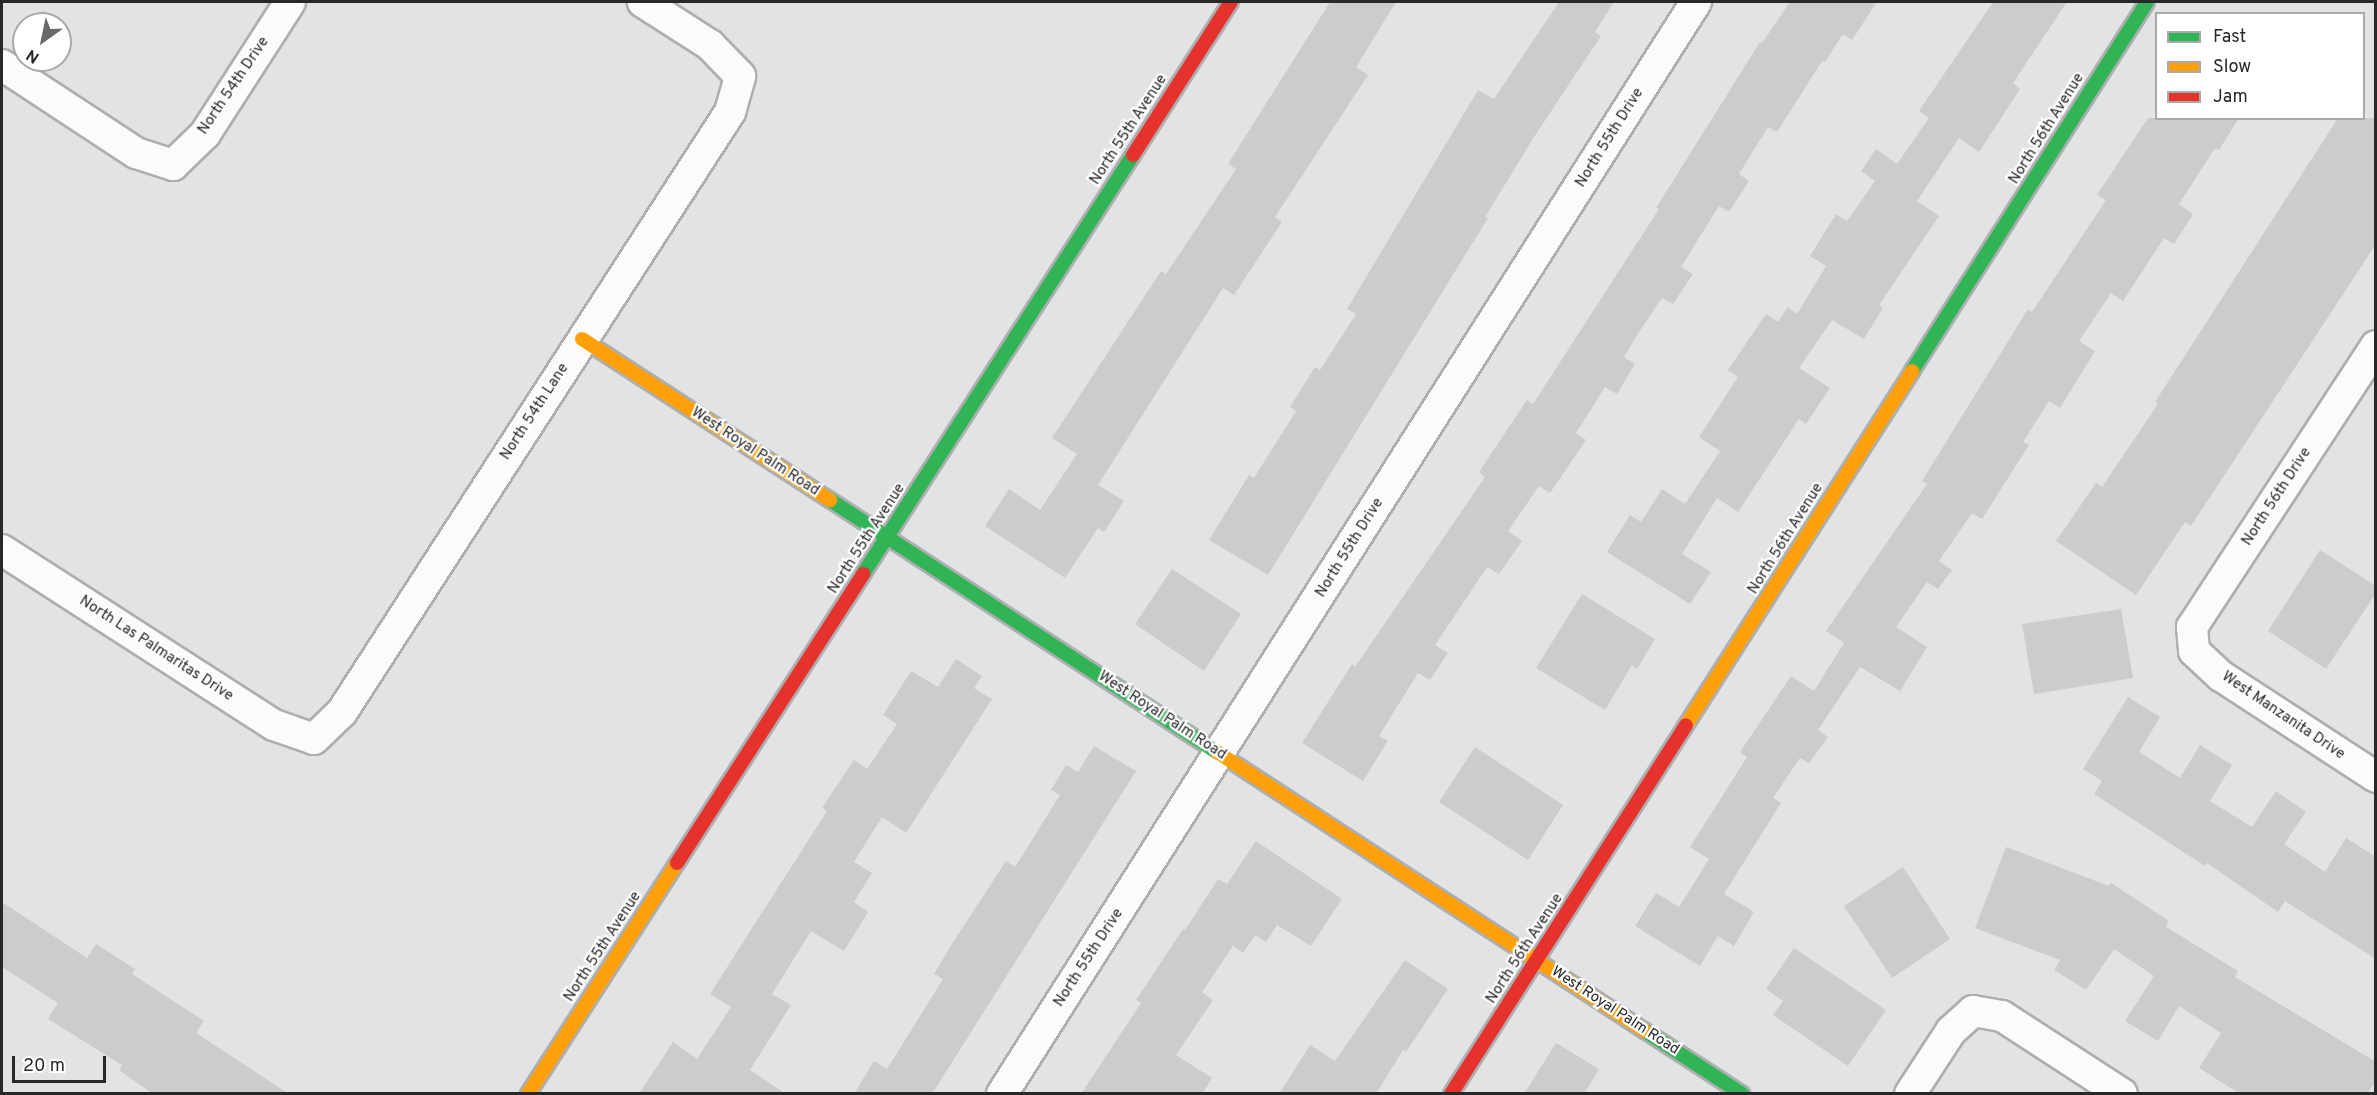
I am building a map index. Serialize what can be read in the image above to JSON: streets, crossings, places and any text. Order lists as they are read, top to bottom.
{
  "streets": {
    "street": [
      "North 54th Drive",
      "North 56th Avenue",
      "North 55th Avenue",
      "North 55th Drive",
      "North 54th Lane",
      "West Royal Palm Road",
      "North 56th Drive",
      "North Las Palmaritas Drive",
      "West Manzanita Drive"
    ]
  },
  "crossings": [
    ["North 56th Avenue", "West Royal Palm Road"],
    ["North 55th Avenue", "West Royal Palm Road"],
    ["North 55th Drive", "West Royal Palm Road"],
    ["North 54th Lane", "West Royal Palm Road"],
    ["North 54th Lane", "North Las Palmaritas Drive"],
    ["North 56th Drive", "West Manzanita Drive"]
  ],
  "legend": ["Fast", "Slow", "Jam"],
  "scale_bar": "20 m",
  "north": "bottom left"
}
